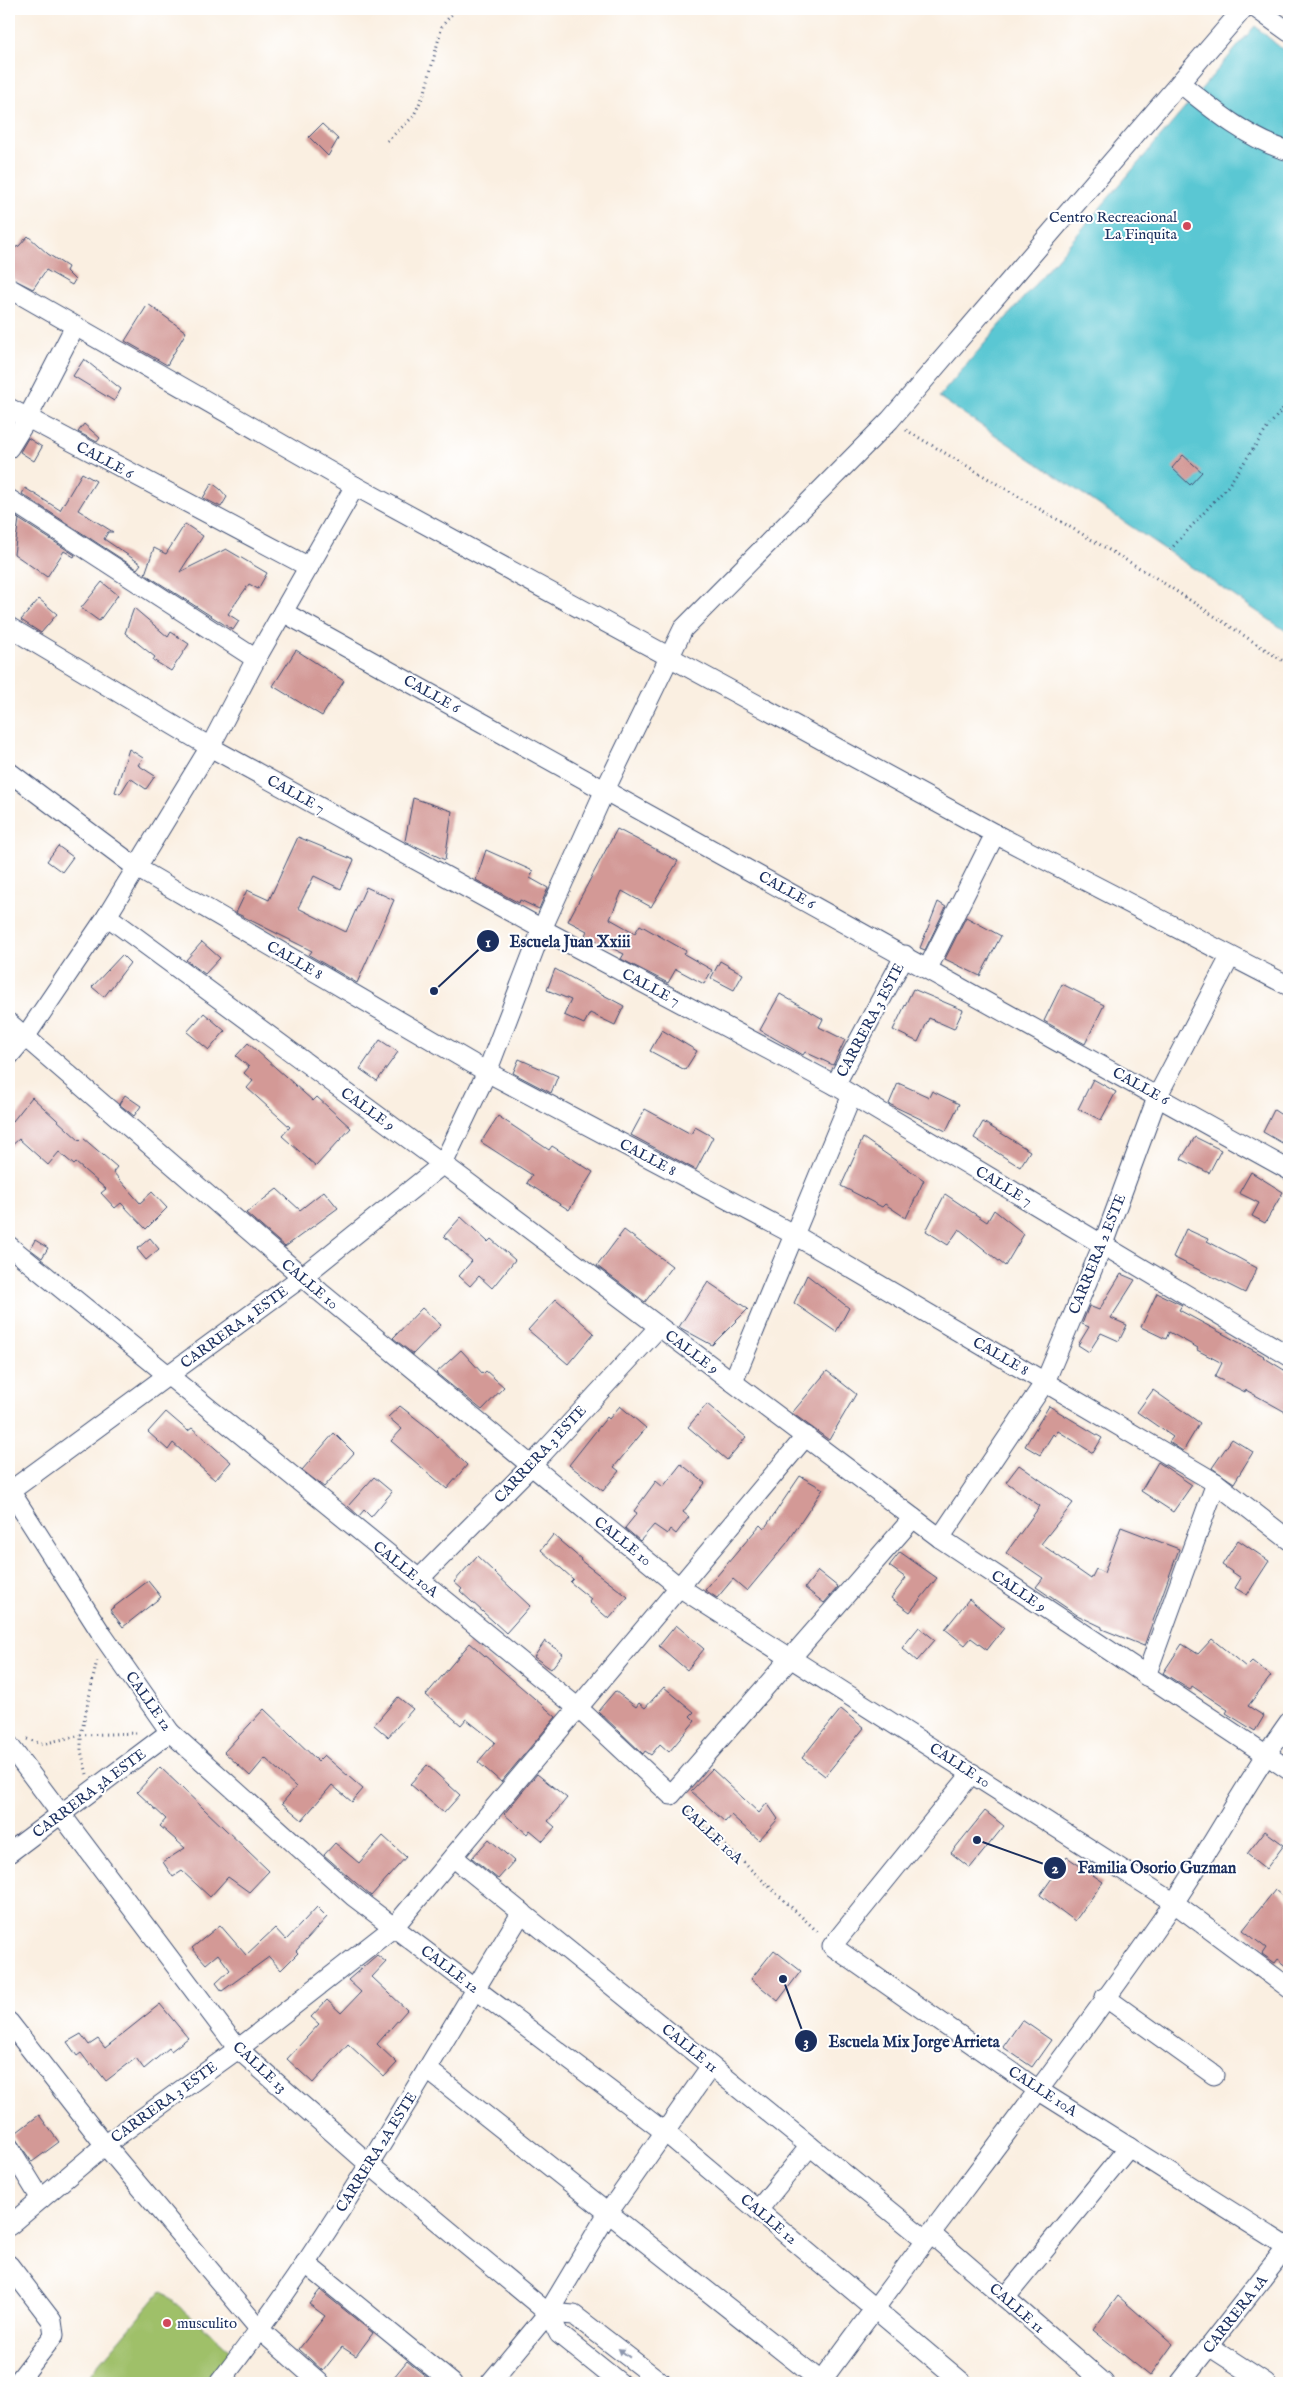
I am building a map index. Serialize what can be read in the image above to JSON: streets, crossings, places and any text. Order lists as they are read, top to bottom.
{
  "streets": {
    "street": [
      "CALLE 6",
      "CALLE 7",
      "CALLE 8",
      "CARRERA 3 ESTE",
      "CALLE 9",
      "CARRERA 2 ESTE",
      "CALLE 10",
      "CARRERA 4 ESTE",
      "CALLE 10A",
      "CALLE 12",
      "CARRERA 3A ESTE",
      "CALLE 11",
      "CALLE 13",
      "CARRERA 2A ESTE",
      "CARRERA 1A"
    ]
  },
  "crossings": [
    ["CALLE 6", "CARRERA 3 ESTE"],
    ["CALLE 6", "CARRERA 2 ESTE"],
    ["CALLE 6", "CARRERA 4 ESTE"],
    ["CALLE 7", "CARRERA 3 ESTE"],
    ["CALLE 7", "CARRERA 2 ESTE"],
    ["CALLE 7", "CARRERA 4 ESTE"],
    ["CALLE 8", "CARRERA 3 ESTE"],
    ["CALLE 8", "CARRERA 2 ESTE"],
    ["CALLE 8", "CARRERA 4 ESTE"],
    ["CARRERA 3 ESTE", "CALLE 9"],
    ["CARRERA 3 ESTE", "CALLE 10"],
    ["CARRERA 3 ESTE", "CALLE 10A"],
    ["CARRERA 3 ESTE", "CALLE 12"],
    ["CARRERA 3 ESTE", "CALLE 11"],
    ["CARRERA 3 ESTE", "CALLE 13"],
    ["CALLE 9", "CARRERA 2 ESTE"],
    ["CALLE 9", "CARRERA 4 ESTE"],
    ["CALLE 10", "CARRERA 4 ESTE"],
    ["CARRERA 4 ESTE", "CALLE 10A"],
    ["CARRERA 4 ESTE", "CALLE 12"],
    ["CALLE 10A", "CARRERA 1A"],
    ["CALLE 12", "CARRERA 3A ESTE"],
    ["CALLE 12", "CARRERA 2A ESTE"],
    ["CARRERA 3A ESTE", "CALLE 13"],
    ["CALLE 11", "CARRERA 2A ESTE"],
    ["CALLE 13", "CARRERA 2A ESTE"]
  ],
  "places": [
    "Centro Recreacional La Finquita",
    "Escuela Juan Xxiii",
    "Familia Osorio Guzman",
    "Escuela Mix Jorge Arrieta",
    "musculito"
  ]
}
